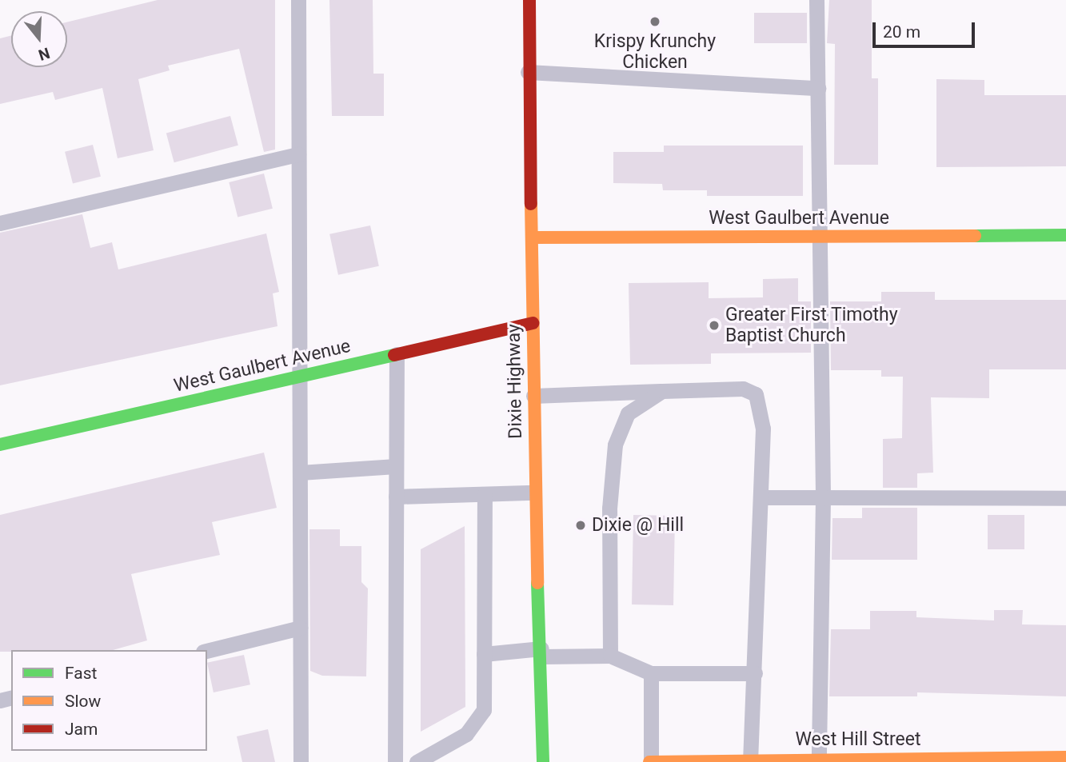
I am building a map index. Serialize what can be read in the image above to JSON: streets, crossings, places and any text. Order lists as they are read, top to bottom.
{
  "streets": {
    "street": ["West Gaulbert Avenue", "Dixie Highway", "West Hill Street"]
  },
  "crossings": [
    ["West Gaulbert Avenue", "Dixie Highway"]
  ],
  "places": ["Krispy Krunchy Chicken", "Greater First Timothy Baptist Church", "Dixie @ Hill"],
  "legend": ["Fast", "Slow", "Jam"],
  "scale_bar": "20 m",
  "north": "bottom"
}
